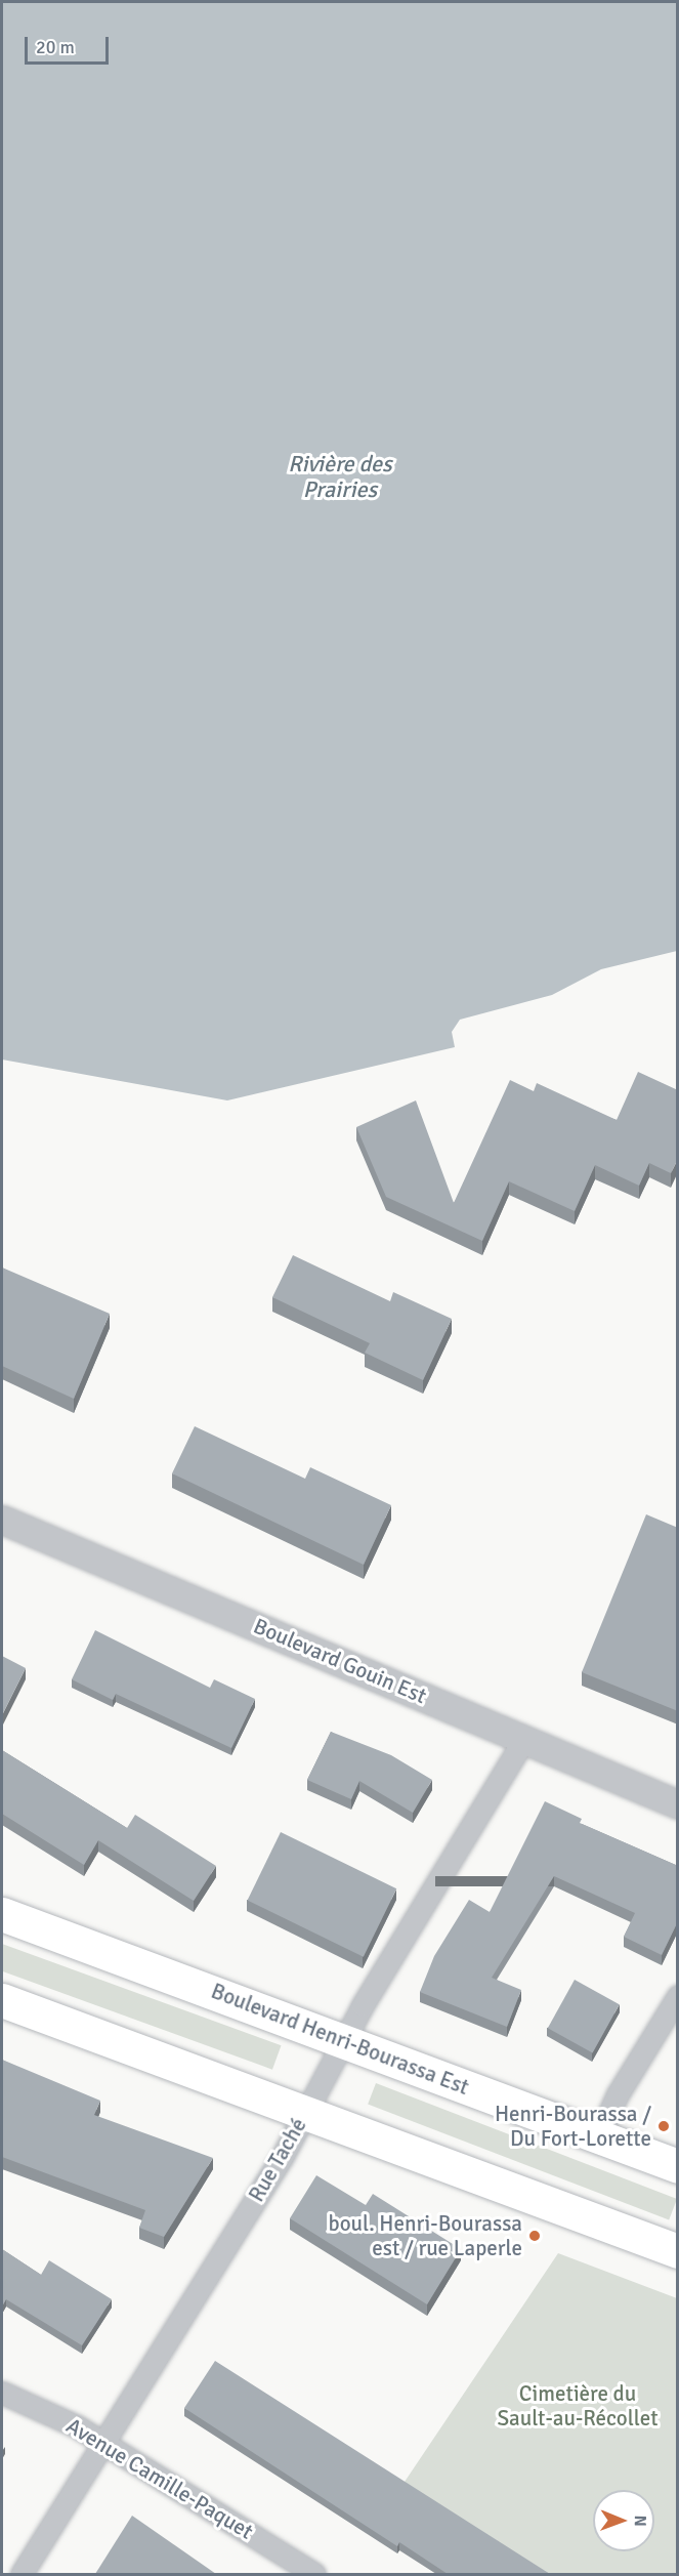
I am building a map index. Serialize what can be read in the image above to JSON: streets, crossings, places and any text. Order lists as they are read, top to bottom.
{
  "streets": {
    "main road": ["Boulevard Henri-Bourassa Est"],
    "street": ["Boulevard Gouin Est", "Rue Taché", "Avenue Camille-Paquet"]
  },
  "crossings": [
    ["Boulevard Gouin Est", "Rue Taché"],
    ["Boulevard Henri-Bourassa Est", "Rue Taché"],
    ["Rue Taché", "Avenue Camille-Paquet"]
  ],
  "water": ["Rivière des Prairies"],
  "parks": ["Cimetière du Sault-au-Récollet"],
  "places": ["Henri-Bourassa / Du Fort-Lorette", "boul. Henri-Bourassa est / rue Laperle"],
  "scale_bar": "20 m",
  "north": "right"
}
